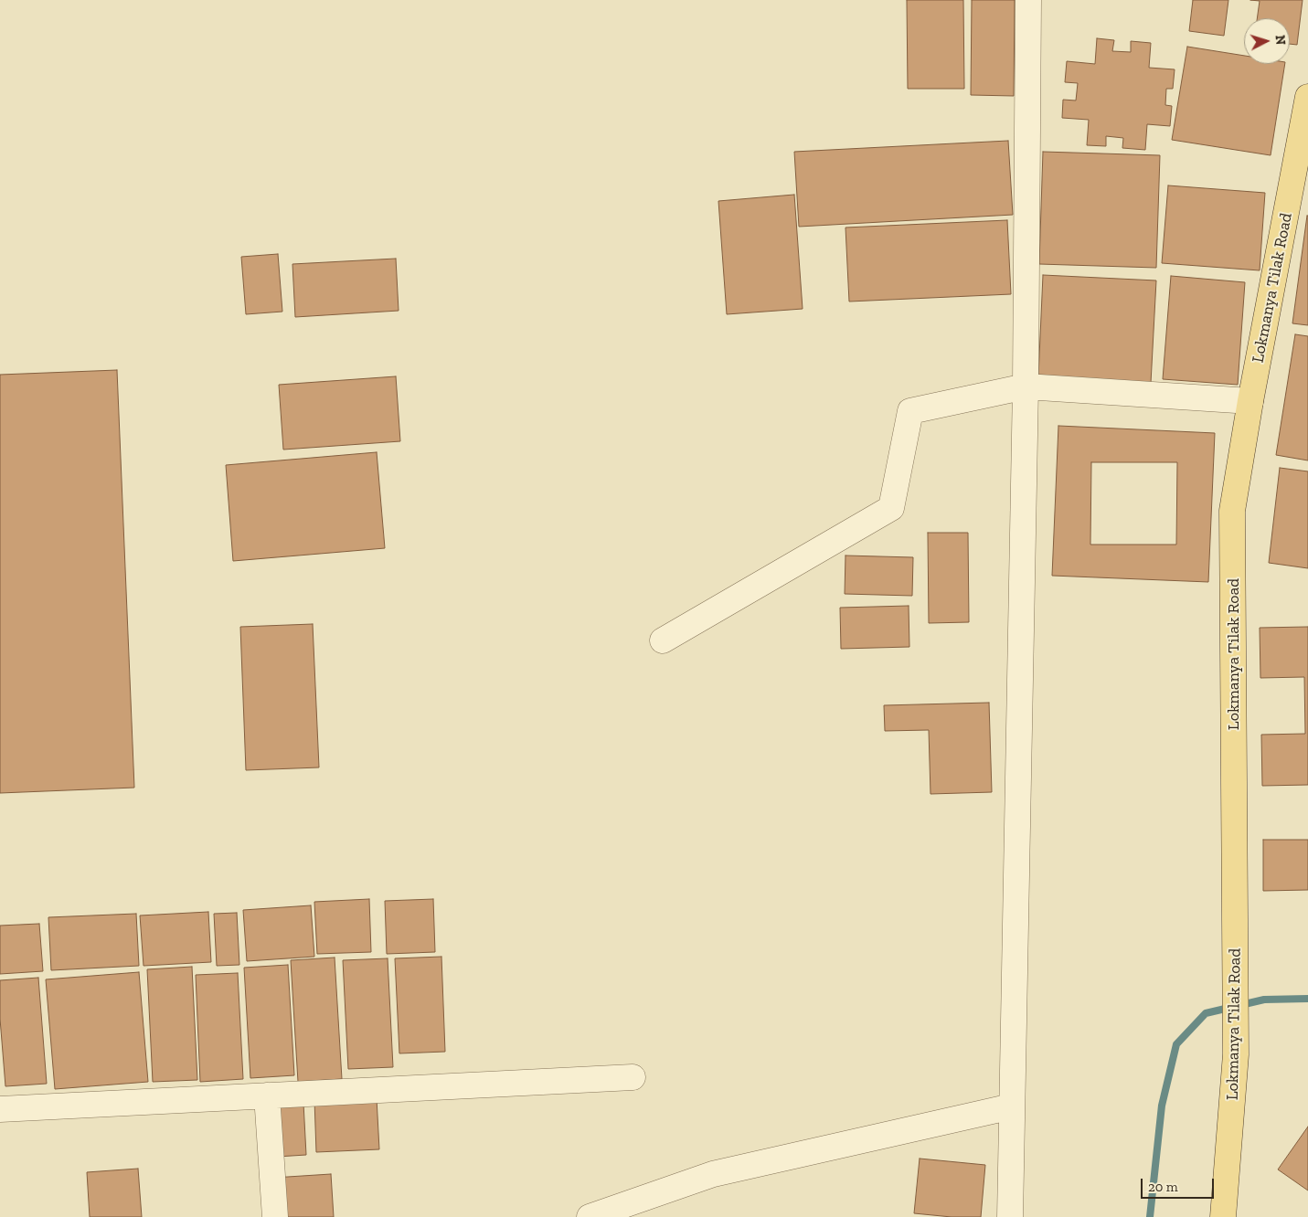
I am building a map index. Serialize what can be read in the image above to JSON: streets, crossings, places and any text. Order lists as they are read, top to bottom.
{
  "streets": {
    "main road": ["Lokmanya Tilak Road"]
  },
  "scale_bar": "20 m",
  "north": "right"
}
